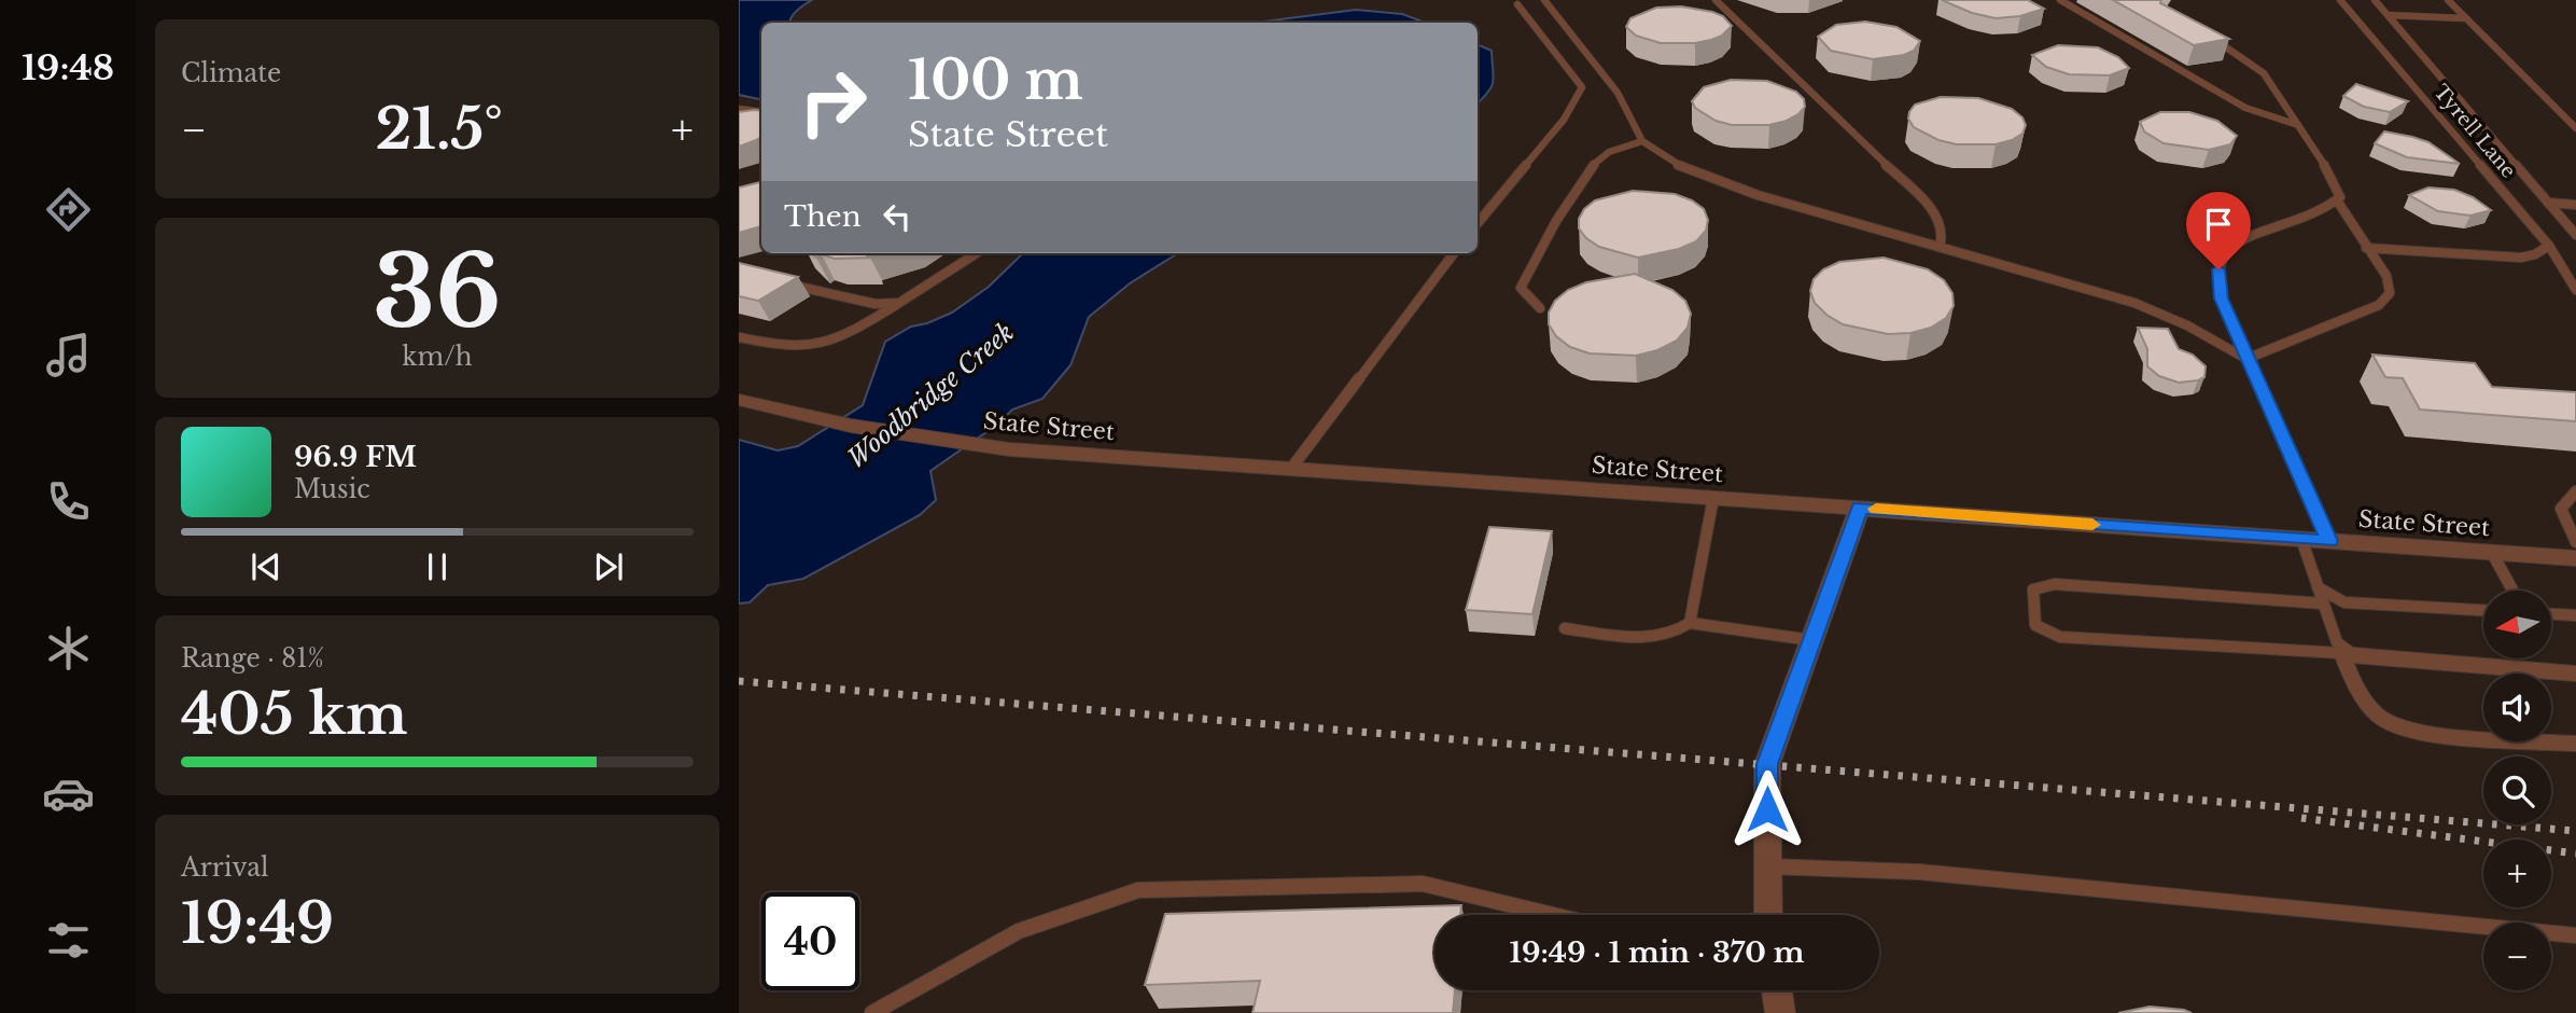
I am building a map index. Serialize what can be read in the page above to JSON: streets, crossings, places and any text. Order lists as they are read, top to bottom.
{
  "streets": {
    "street": ["State Street"],
    "lane": ["Tyrell Lane"]
  },
  "water": ["Woodbridge Creek"],
  "north": "left",
  "page": {
    "tabs": "19:48",
    "tile": [
      "Climate",
      ["36", "km/h"],
      ["Range · 81%", "405 km"],
      ["Arrival", "19:49"]
    ],
    "turn": ["100 m", "State Street"],
    "heat": ["−", "21.5°", "+"],
    "then": "Then",
    "song": ["96.9 FM", "Music"],
    "map_buttons": ["+", "−"],
    "limit": "40",
    "trip": "19:49 · 1 min · 370 m"
  }
}
